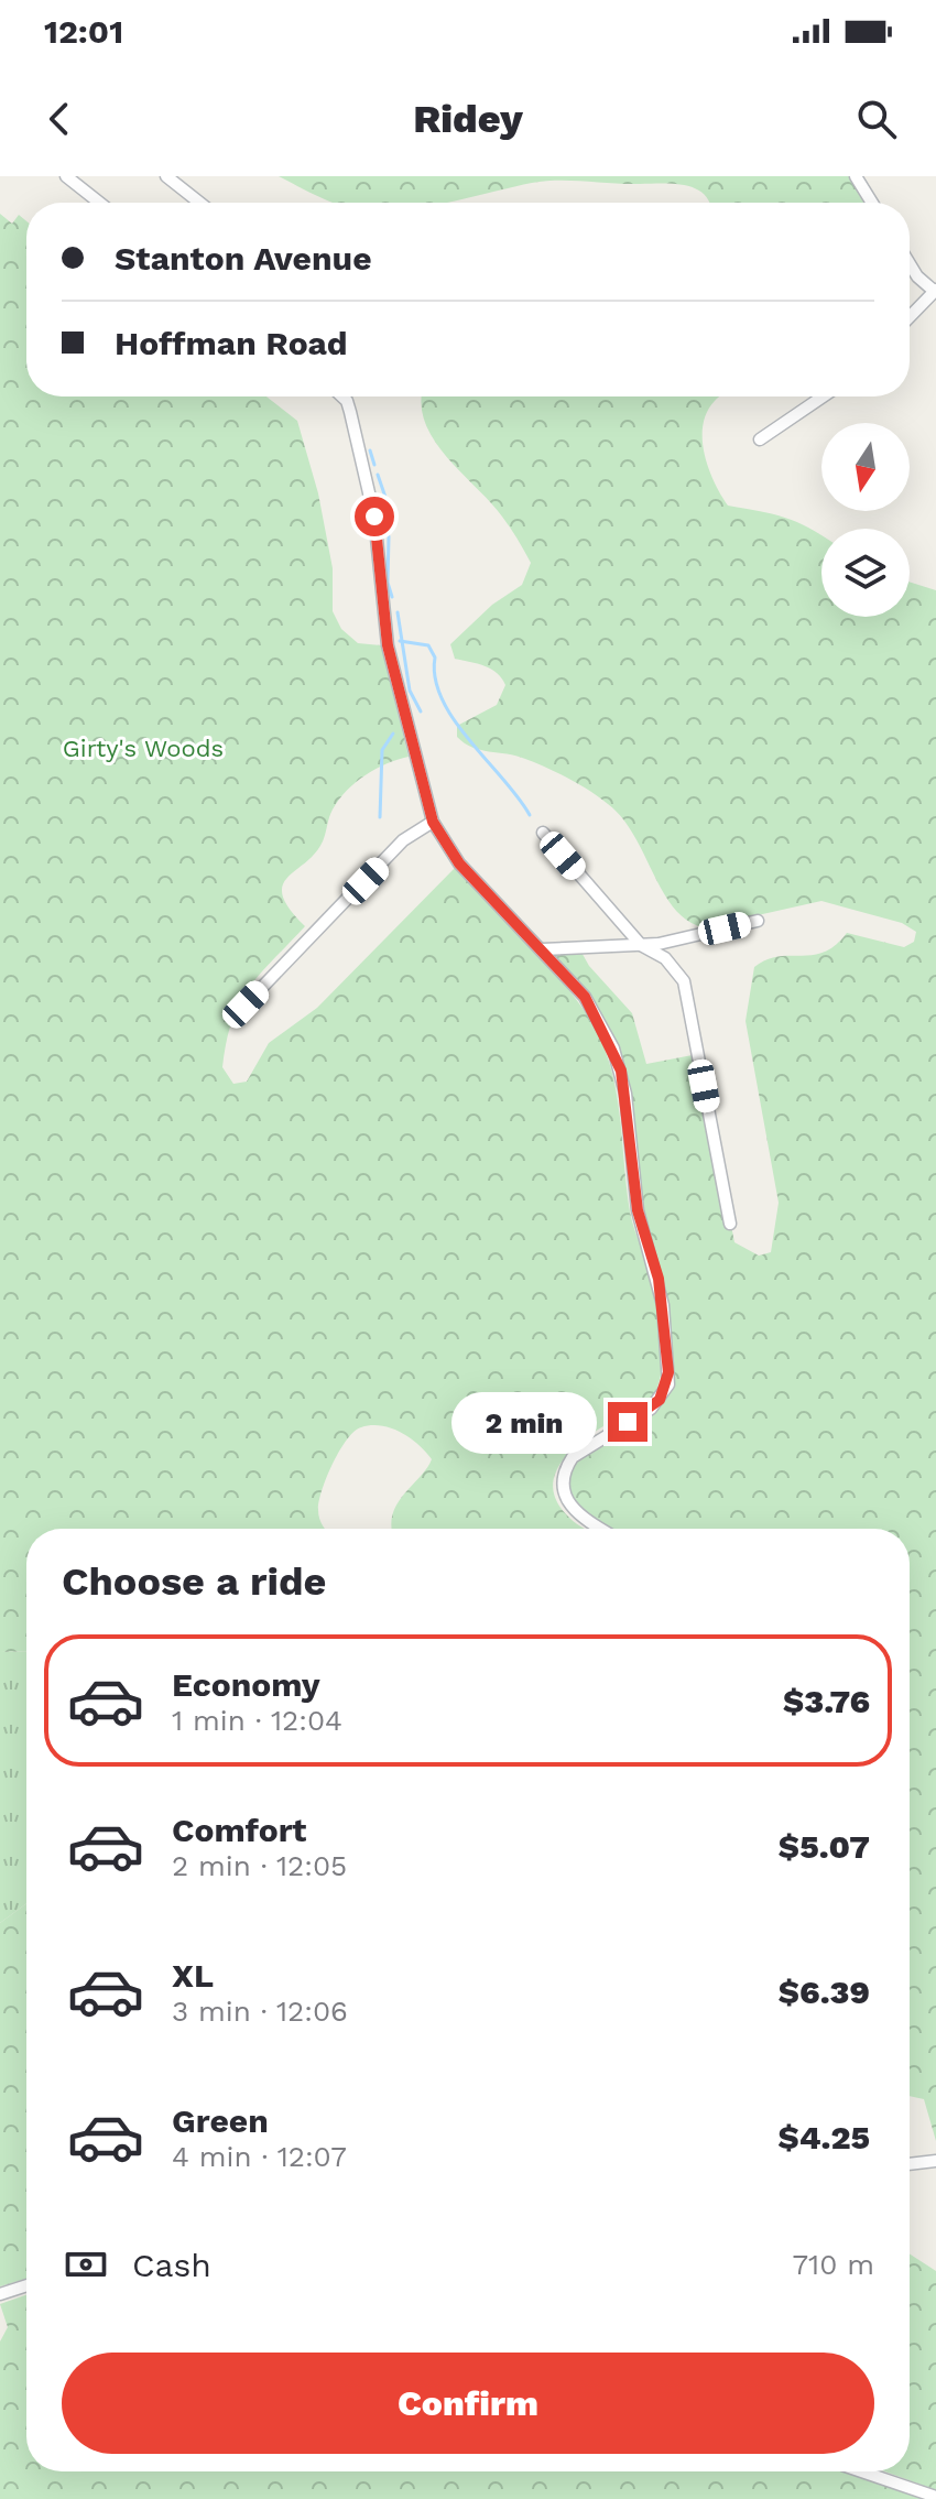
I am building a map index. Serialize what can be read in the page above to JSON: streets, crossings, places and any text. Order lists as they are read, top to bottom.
{
  "parks": ["Girty's Woods"],
  "north": "bottom",
  "page": {
    "status": "12:01",
    "header": "Ridey",
    "banner": ["Stanton Avenue", "Hoffman Road"],
    "bubble": "2 min",
    "heading": "Choose a ride",
    "list": [
      {
        "name": "Economy",
        "note": "1 min · 12:04",
        "value": "$3.76"
      },
      {
        "name": "Comfort",
        "note": "2 min · 12:05",
        "value": "$5.07"
      },
      {
        "name": "XL",
        "note": "3 min · 12:06",
        "value": "$6.39"
      },
      {
        "name": "Green",
        "note": "4 min · 12:07",
        "value": "$4.25"
      }
    ],
    "pay": ["Cash", "710 m"],
    "buttons": "Confirm"
  }
}
